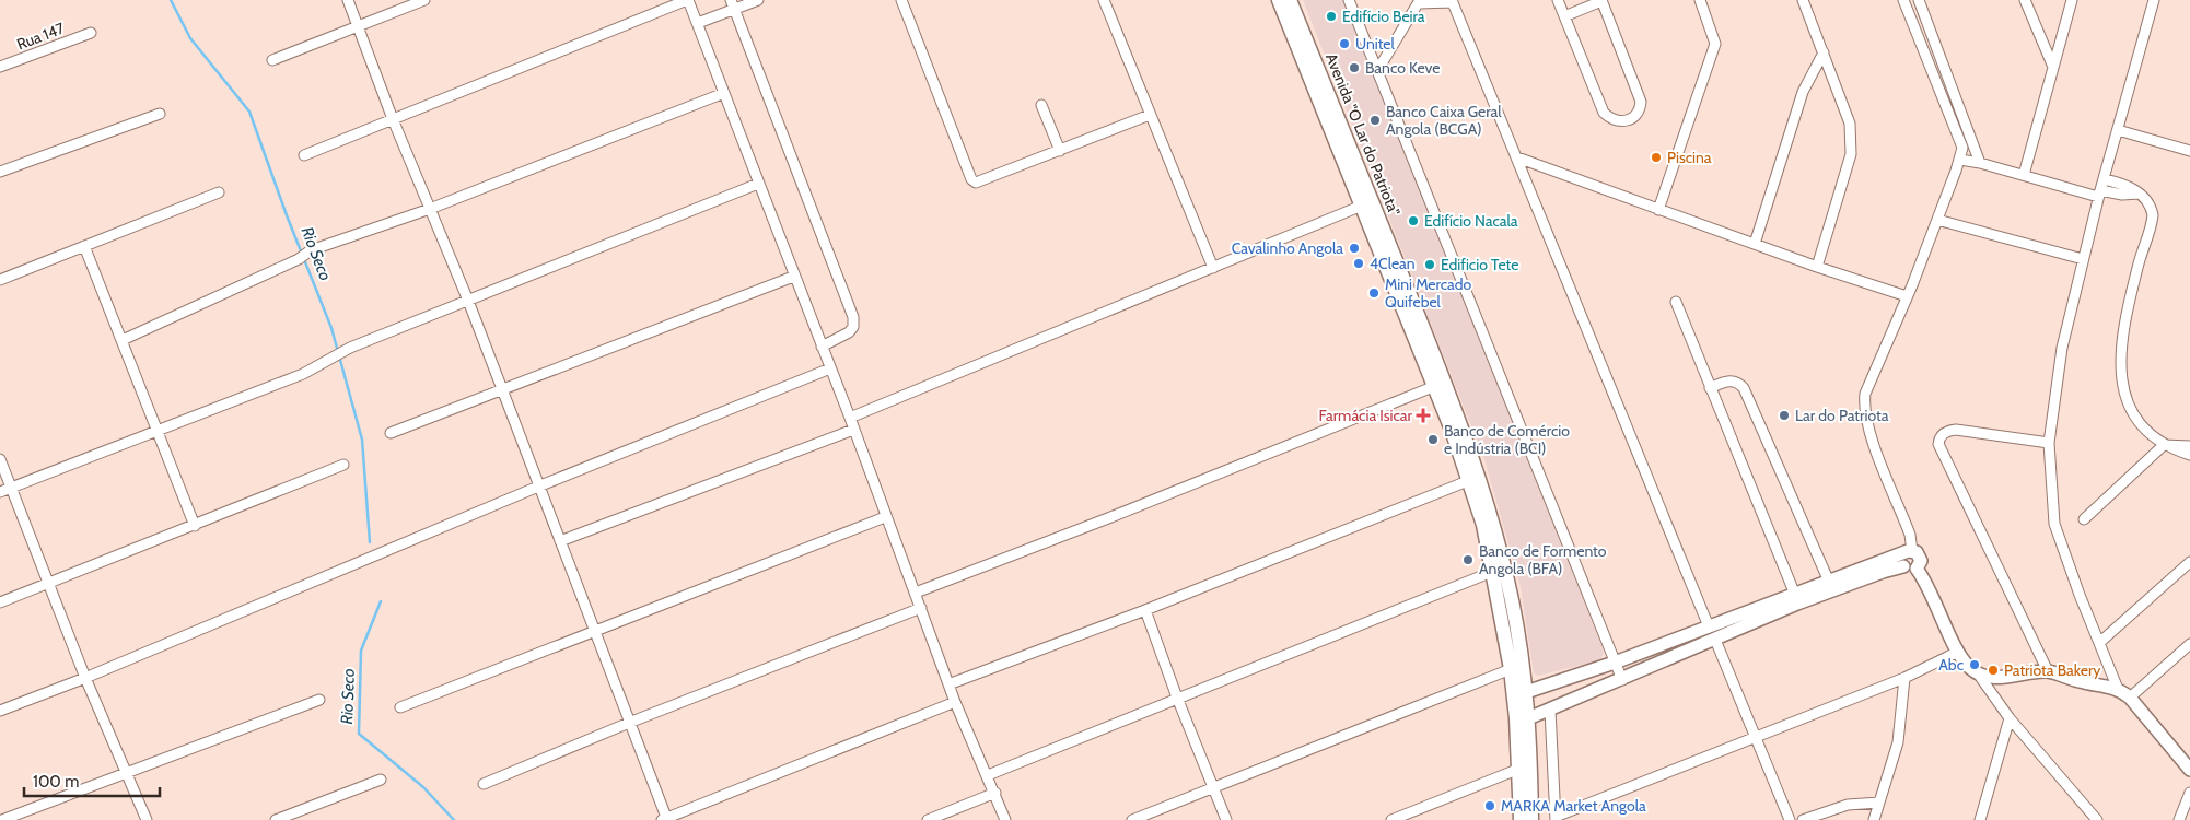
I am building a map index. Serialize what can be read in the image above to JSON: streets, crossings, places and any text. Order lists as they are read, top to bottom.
{
  "streets": {
    "main road": ["Avenida \"O Lar do Patriota\""],
    "street": ["Rua 147"]
  },
  "water": ["Rio Seco"],
  "places": {
    "other": [
      "Edifício Beira",
      "Unitel",
      "Banco Keve",
      "Banco Caixa Geral Angola (BCGA)",
      "Piscina",
      "Edifício Nacala",
      "Cavalinho Angola",
      "4Clean",
      "Edificio Tete",
      "Mini Mercado Quifebel",
      "Lar do Patriota",
      "Banco de Comércio e Indústria (BCI)",
      "Banco de Formento Angola (BFA)",
      "Abc",
      "Patriota Bakery",
      "MARKA Market Angola"
    ],
    "health": ["Farmácia Isicar"]
  },
  "scale_bar": "100 m"
}
